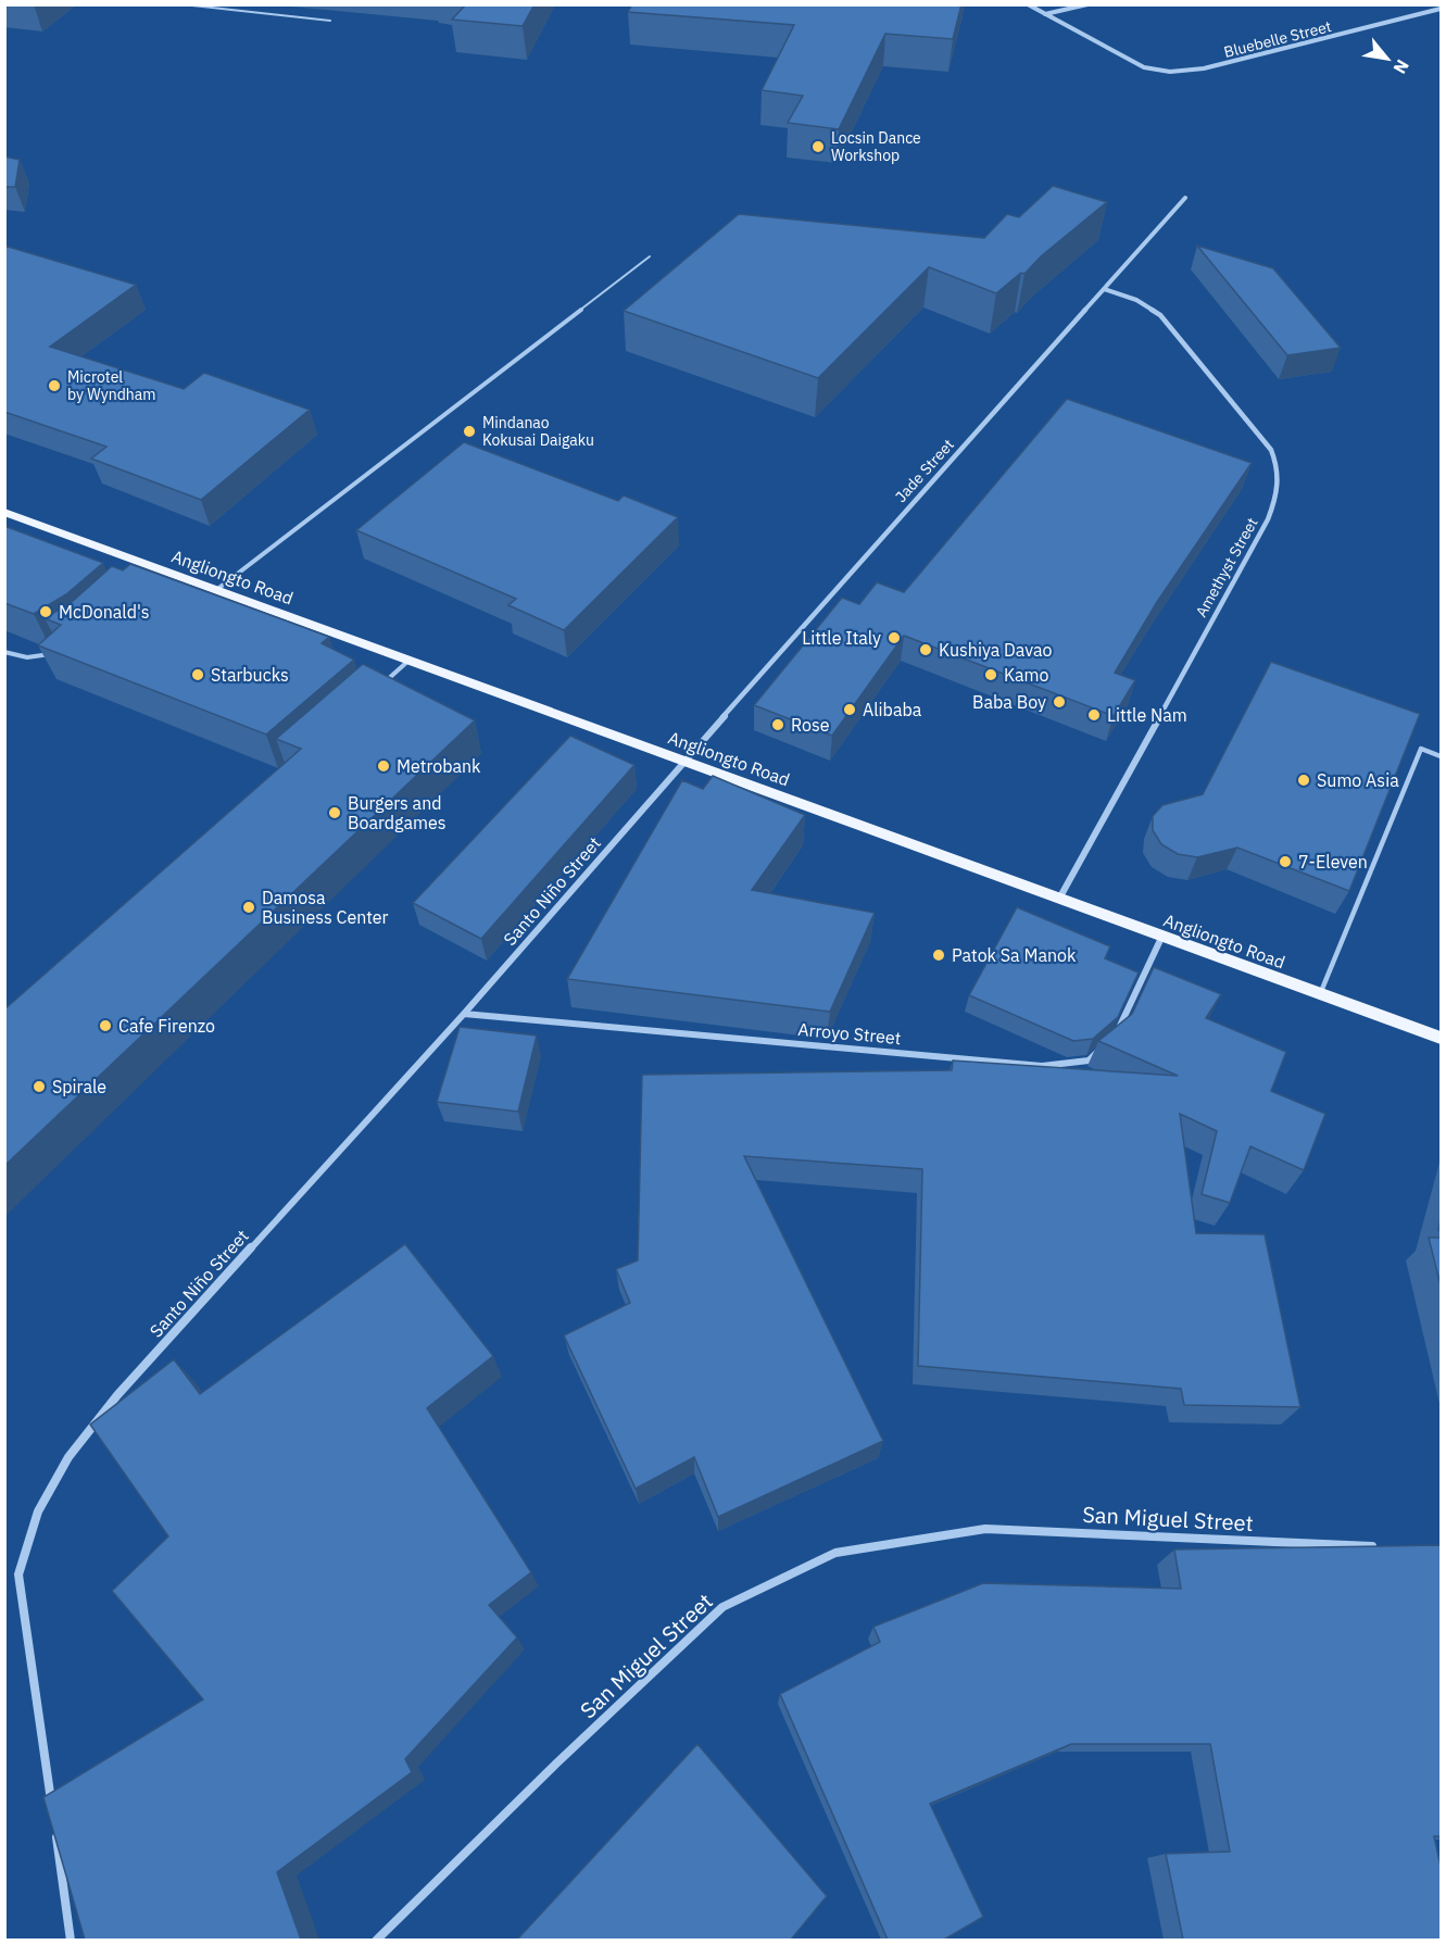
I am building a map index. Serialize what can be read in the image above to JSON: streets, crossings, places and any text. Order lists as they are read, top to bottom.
{
  "streets": {
    "main road": ["Angliongto Road"],
    "street": [
      "Bluebelle Street",
      "Jade Street",
      "Amethyst Street",
      "Santo Niño Street",
      "Arroyo Street",
      "San Miguel Street"
    ]
  },
  "crossings": [
    ["Jade Street", "Amethyst Street"],
    ["Jade Street", "Angliongto Road"],
    ["Jade Street", "Santo Niño Street"],
    ["Amethyst Street", "Angliongto Road"],
    ["Angliongto Road", "Santo Niño Street"],
    ["Santo Niño Street", "Arroyo Street"]
  ],
  "places": [
    "Locsin Dance Workshop",
    "Microtel by Wyndham",
    "Mindanao Kokusai Daigaku",
    "McDonald's",
    "Little Italy",
    "Kushiya Davao",
    "Starbucks",
    "Kamo",
    "Baba Boy",
    "Alibaba",
    "Little Nam",
    "Rose",
    "Metrobank",
    "Sumo Asia",
    "Burgers and Boardgames",
    "7-Eleven",
    "Damosa Business Center",
    "Patok Sa Manok",
    "Cafe Firenzo",
    "Spirale"
  ],
  "north": "bottom right"
}
